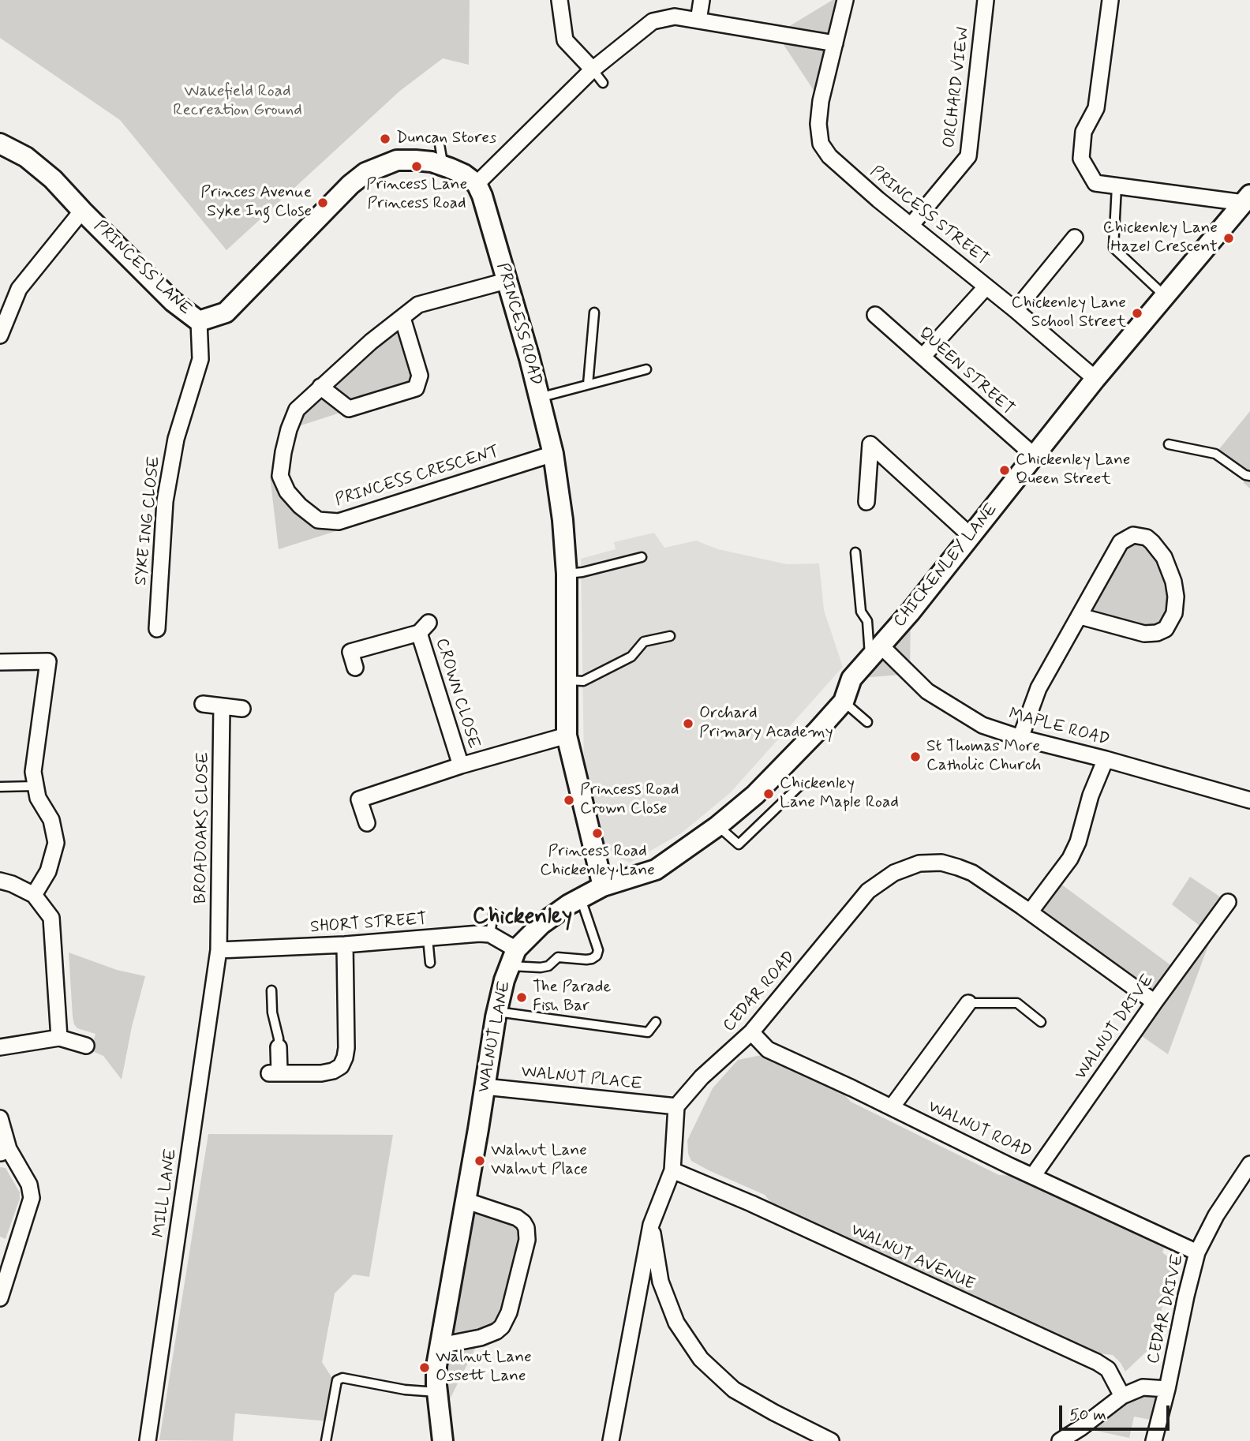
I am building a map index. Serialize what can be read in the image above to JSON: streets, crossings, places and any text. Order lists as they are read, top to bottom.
{
  "streets": {
    "street": [
      "ORCHARD VIEW",
      "PRINCESS STREET",
      "PRINCESS LANE",
      "PRINCESS ROAD",
      "QUEEN STREET",
      "PRINCESS CRESCENT",
      "SYKE ING CLOSE",
      "CHICKENLEY LANE",
      "CROWN CLOSE",
      "MAPLE ROAD",
      "BROADOAKS CLOSE",
      "SHORT STREET",
      "CEDAR ROAD",
      "WALNUT DRIVE",
      "WALNUT LANE",
      "WALNUT PLACE",
      "WALNUT ROAD",
      "MILL LANE",
      "WALNUT AVENUE",
      "CEDAR DRIVE"
    ]
  },
  "crossings": [
    ["ORCHARD VIEW", "PRINCESS STREET"],
    ["PRINCESS STREET", "CHICKENLEY LANE"],
    ["PRINCESS LANE", "PRINCESS ROAD"],
    ["PRINCESS LANE", "SYKE ING CLOSE"],
    ["PRINCESS ROAD", "PRINCESS CRESCENT"],
    ["PRINCESS ROAD", "CHICKENLEY LANE"],
    ["PRINCESS ROAD", "CROWN CLOSE"],
    ["PRINCESS ROAD", "WALNUT LANE"],
    ["QUEEN STREET", "CHICKENLEY LANE"],
    ["CHICKENLEY LANE", "MAPLE ROAD"],
    ["CHICKENLEY LANE", "WALNUT LANE"],
    ["BROADOAKS CLOSE", "SHORT STREET"],
    ["BROADOAKS CLOSE", "MILL LANE"],
    ["SHORT STREET", "MILL LANE"],
    ["CEDAR ROAD", "WALNUT DRIVE"],
    ["CEDAR ROAD", "WALNUT PLACE"],
    ["CEDAR ROAD", "WALNUT ROAD"],
    ["WALNUT DRIVE", "WALNUT ROAD"],
    ["WALNUT LANE", "WALNUT PLACE"],
    ["WALNUT ROAD", "CEDAR DRIVE"]
  ],
  "districts": ["Chickenley"],
  "parks": ["Wakefield Road Recreation Ground"],
  "places": [
    "Duncan Stores",
    "Princess Lane Princess Road",
    "Princes Avenue Syke Ing Close",
    "Chickenley Lane Hazel Crescent",
    "Chickenley Lane School Street",
    "Chickenley Lane Queen Street",
    "Orchard Primary Academy",
    "St Thomas More Catholic Church",
    "Chickenley Lane Maple Road",
    "Princess Road Crown Close",
    "Princess Road Chickenley Lane",
    "The Parade Fish Bar",
    "Walnut Lane Walnut Place",
    "Walnut Lane Ossett Lane"
  ],
  "scale_bar": "50 m"
}
